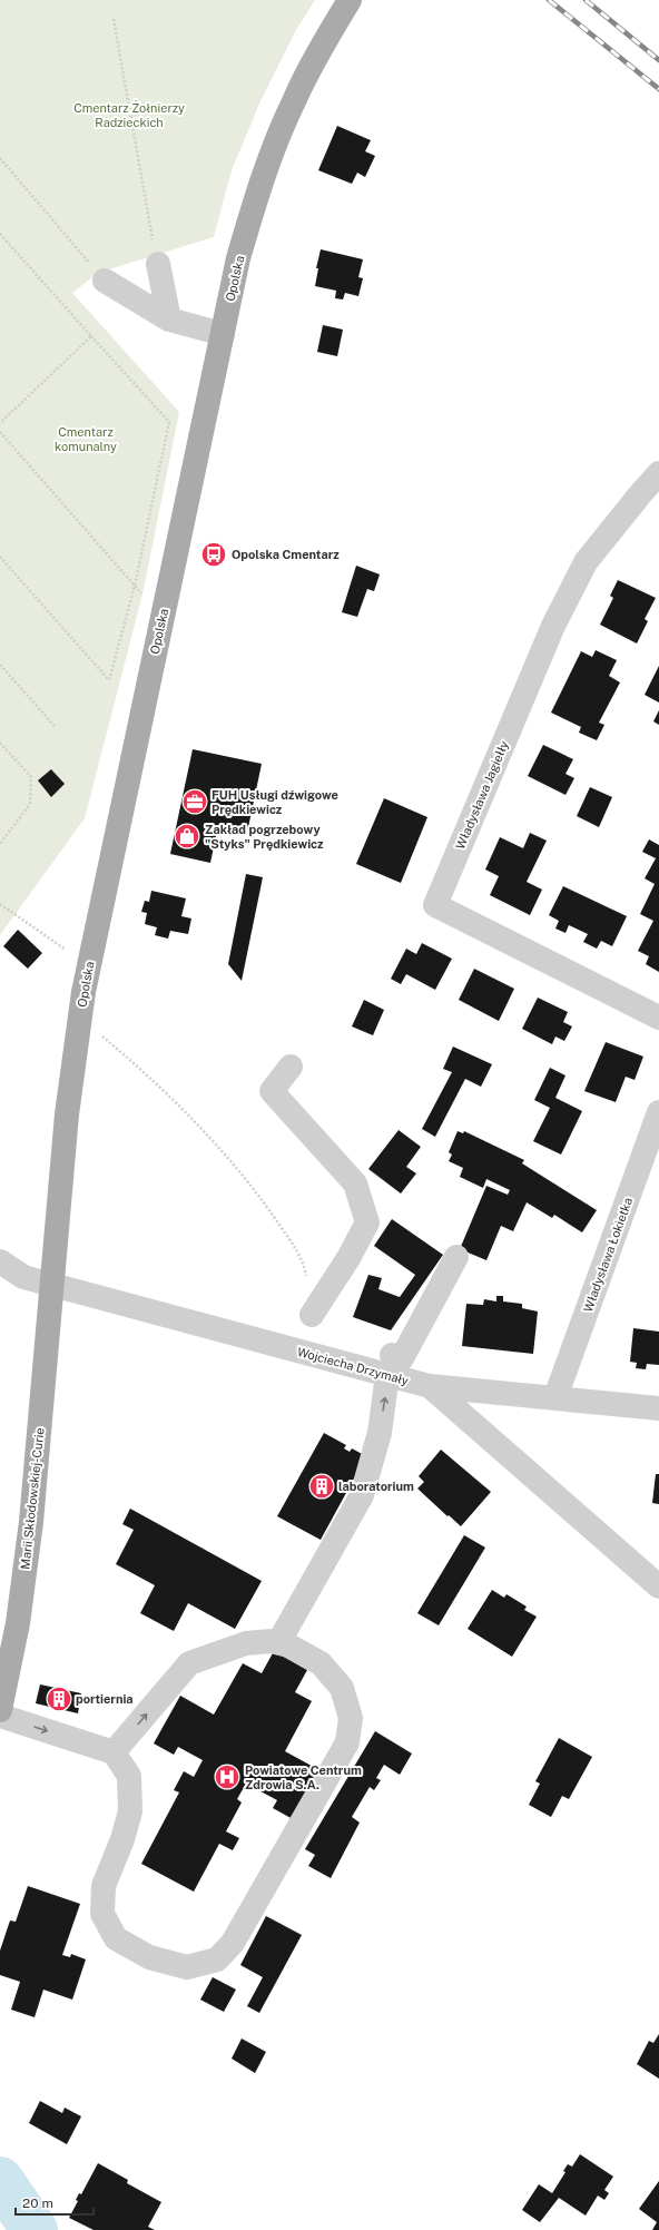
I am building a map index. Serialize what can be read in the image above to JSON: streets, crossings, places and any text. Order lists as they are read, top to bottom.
{
  "streets": {
    "main road": ["Opolska", "Marii Skłodowskiej-Curie"],
    "street": ["Władysława Jagiełły", "Władysława Łokietka", "Wojciecha Drzymały"]
  },
  "crossings": [
    ["Opolska", "Wojciecha Drzymały"],
    ["Opolska", "Marii Skłodowskiej-Curie"],
    ["Władysława Łokietka", "Wojciecha Drzymały"],
    ["Wojciecha Drzymały", "Marii Skłodowskiej-Curie"]
  ],
  "parks": ["Cmentarz Żołnierzy Radzieckich", "Cmentarz komunalny"],
  "places": {
    "bus stop": ["Opolska Cmentarz"],
    "office": ["FUH Usługi dźwigowe Prędkiewicz"],
    "shop": ["Zakład pogrzebowy \"Styks\" Prędkiewicz"],
    "building": ["laboratorium", "portiernia"],
    "hospital": ["Powiatowe Centrum Zdrowia S.A."]
  },
  "scale_bar": "20 m"
}
